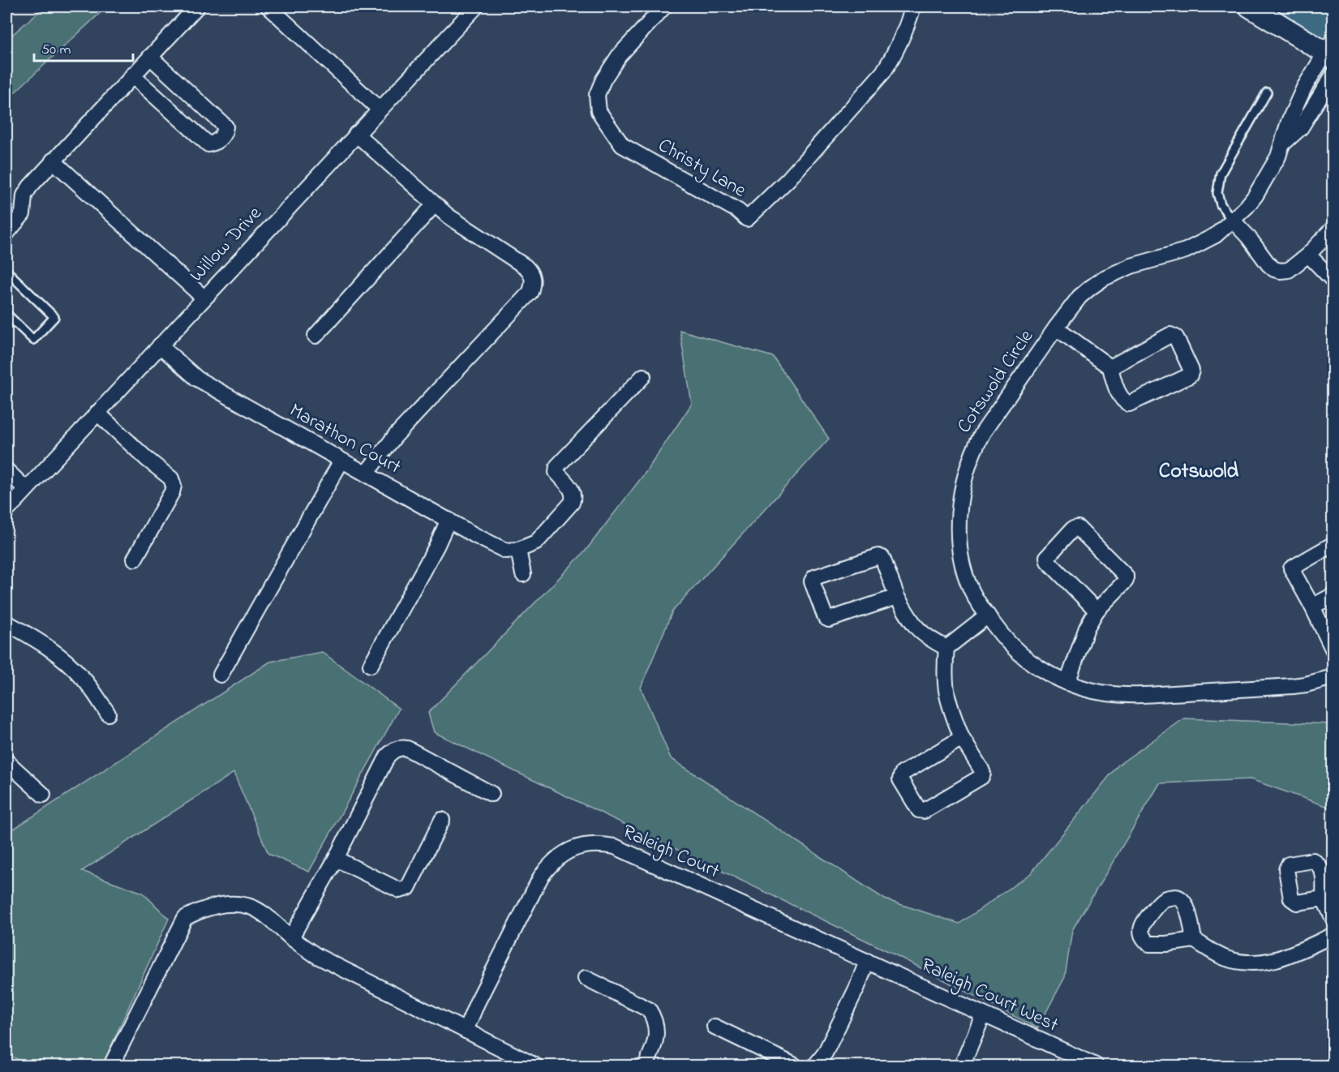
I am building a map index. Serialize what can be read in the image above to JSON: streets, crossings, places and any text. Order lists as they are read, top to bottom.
{
  "streets": {
    "street": [
      "Christy Lane",
      "Willow Drive",
      "Cotswold Circle",
      "Marathon Court",
      "Raleigh Court",
      "Raleigh Court West"
    ]
  },
  "crossings": [
    ["Willow Drive", "Marathon Court"],
    ["Raleigh Court", "Raleigh Court West"]
  ],
  "districts": ["Cotswold"],
  "scale_bar": "50 m"
}
